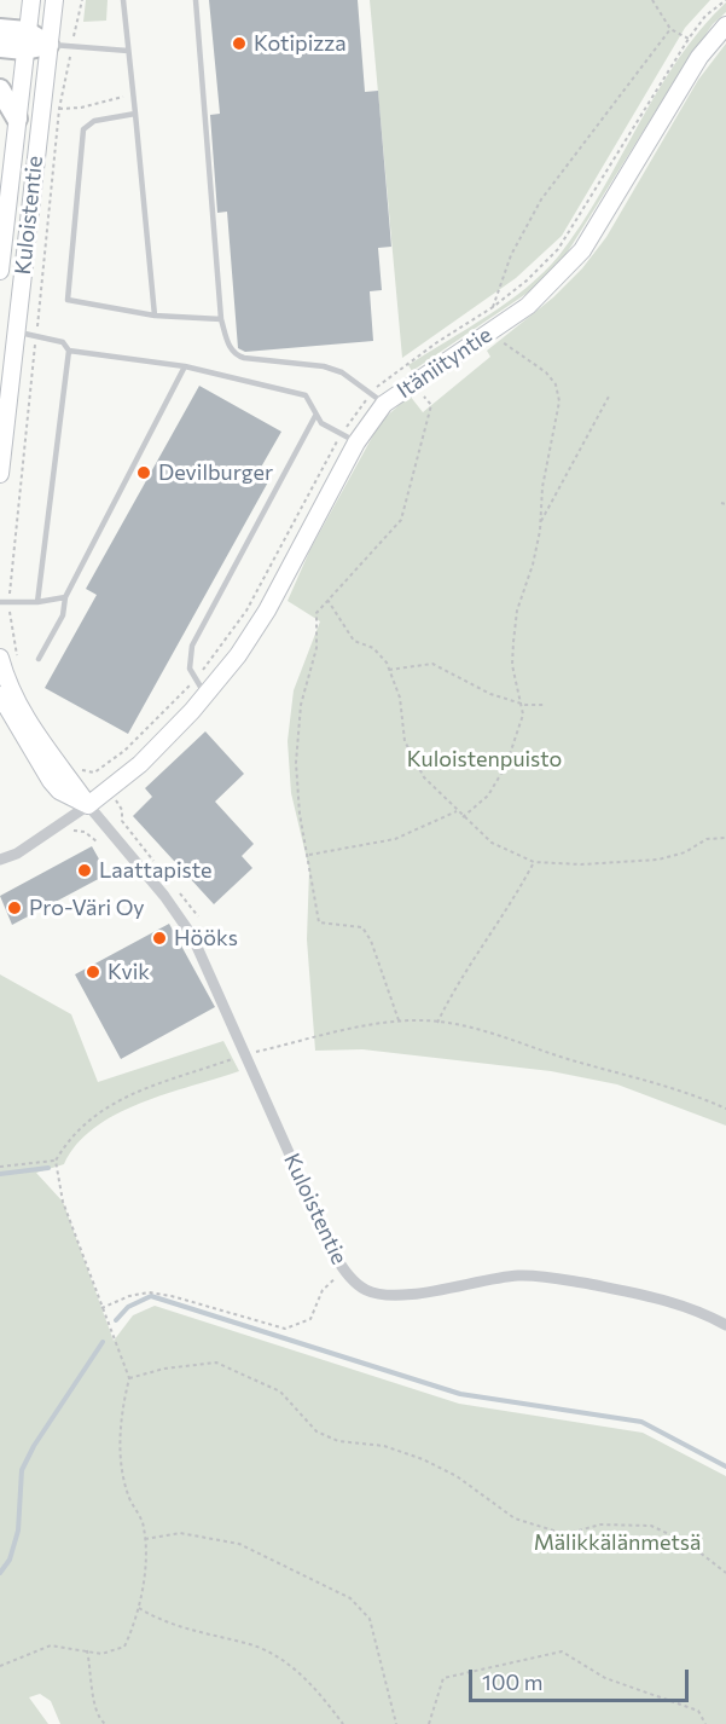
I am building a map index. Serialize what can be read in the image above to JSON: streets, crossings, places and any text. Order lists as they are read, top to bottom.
{
  "streets": {
    "street": ["Kuloistentie", "Itäniityntie"]
  },
  "crossings": [
    ["Kuloistentie", "Itäniityntie"]
  ],
  "parks": ["Kuloistenpuisto", "Mälikkälänmetsä"],
  "places": [
    "Kotipizza",
    "Devilburger",
    "Laattapiste",
    "Pro-Väri Oy",
    "Hööks",
    "Kvik"
  ],
  "scale_bar": "100 m"
}
